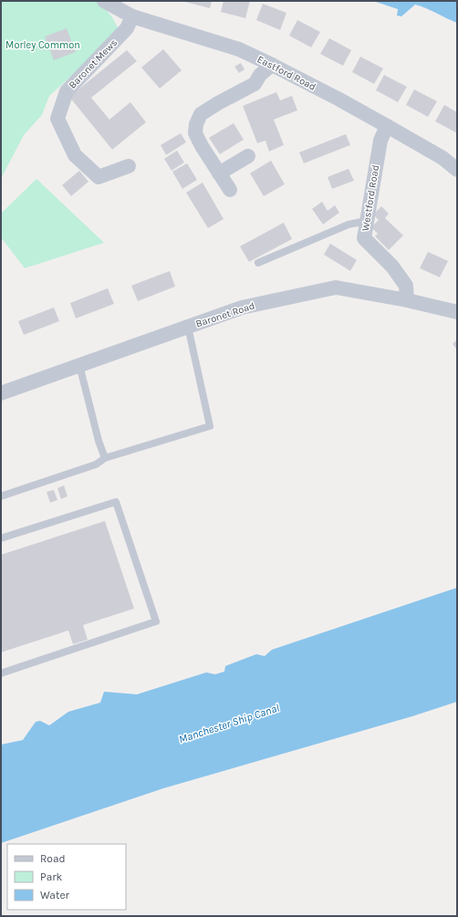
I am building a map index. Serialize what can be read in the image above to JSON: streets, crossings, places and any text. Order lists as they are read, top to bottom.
{
  "streets": {
    "street": [
      "Baronet Mews",
      "Eastford Road",
      "Westford Road",
      "Baronet Road"
    ]
  },
  "crossings": [
    ["Baronet Mews", "Eastford Road"],
    ["Eastford Road", "Westford Road"],
    ["Westford Road", "Baronet Road"]
  ],
  "water": ["Manchester Ship Canal"],
  "parks": ["Morley Common"],
  "legend": ["Road", "Park", "Water"]
}
